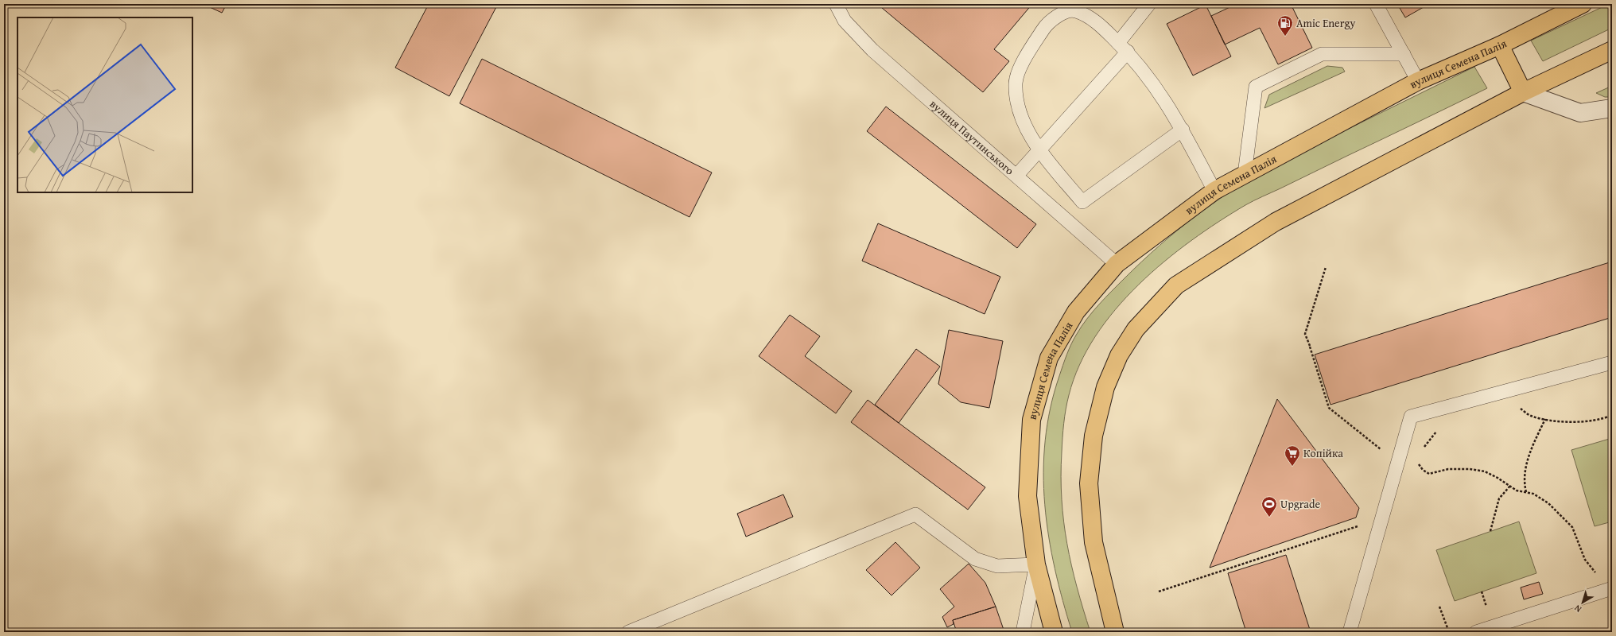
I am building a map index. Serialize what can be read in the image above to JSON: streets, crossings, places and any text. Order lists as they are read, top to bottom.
{
  "streets": {
    "main road": ["вулиця Семена Палія"],
    "lane": ["вулиця Паутинського"]
  },
  "crossings": [
    ["вулиця Семена Палія", "вулиця Паутинського"]
  ],
  "places": {
    "fuel station": ["Amic Energy"],
    "supermarket": ["Копійка"],
    "sports": ["Upgrade"]
  },
  "north": "bottom left"
}
